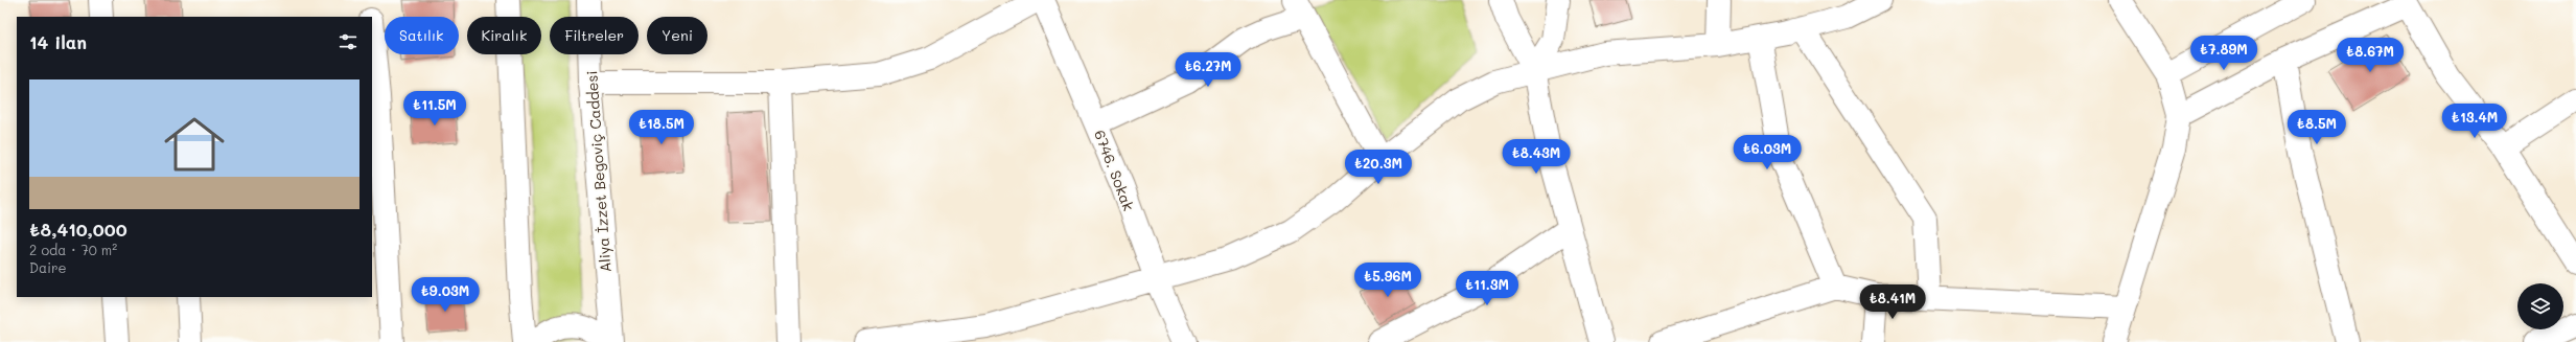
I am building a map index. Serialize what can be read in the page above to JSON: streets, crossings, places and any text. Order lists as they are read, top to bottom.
{
  "streets": {
    "street": ["6746. Sokak", "Aliya İzzet Begoviç Caddesi"]
  },
  "page": {
    "chip": [
      "Satılık",
      "Kiralık",
      "Filtreler",
      "Yeni"
    ],
    "heading": "14 ilan",
    "price": [
      "₺7.89M",
      "₺8.67M",
      "₺6.27M",
      "₺11.5M",
      "₺13.4M",
      "₺18.5M",
      "₺8.5M",
      "₺6.03M",
      "₺8.43M",
      "₺20.3M",
      "₺5.96M",
      "₺11.3M",
      "₺9.03M",
      "₺8.41M"
    ],
    "list": [
      {
        "name": "₺8,410,000",
        "note": "2 oda · 70 m² · Daire"
      }
    ]
  }
}
